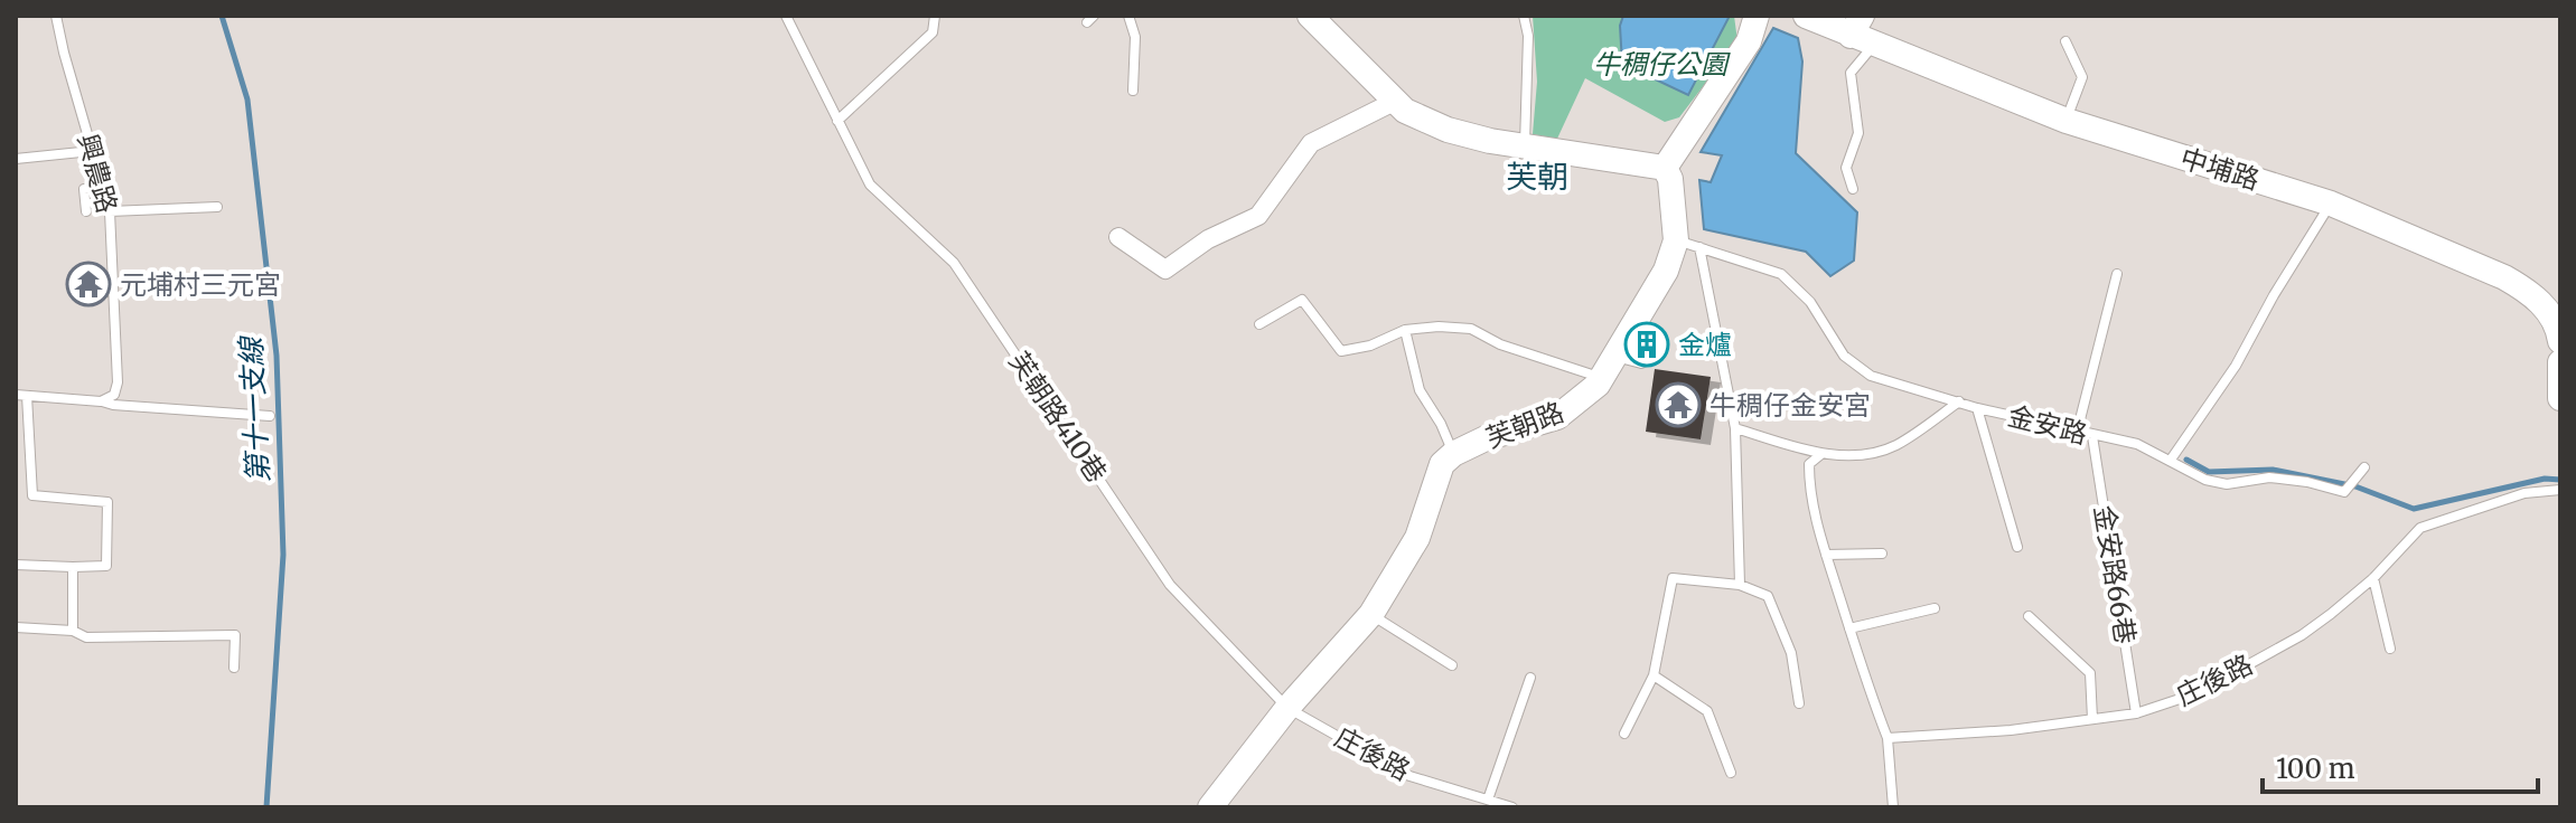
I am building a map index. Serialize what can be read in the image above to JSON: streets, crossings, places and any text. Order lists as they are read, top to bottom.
{
  "streets": {
    "street": ["中埔路", "芙朝路"],
    "lane": [
      "興農路",
      "芙朝路410巷",
      "金安路",
      "金安路66巷",
      "庄後路"
    ]
  },
  "crossings": [
    ["芙朝路410巷", "芙朝路"],
    ["芙朝路410巷", "庄後路"],
    ["芙朝路", "金安路"],
    ["芙朝路", "庄後路"],
    ["金安路", "金安路66巷"],
    ["金安路66巷", "庄後路"]
  ],
  "districts": ["芙朝"],
  "water": ["第十一支線"],
  "parks": ["牛稠仔公園"],
  "places": {
    "temple": ["元埔村三元宮", "牛稠仔金安宮"],
    "building": ["金爐"]
  },
  "scale_bar": "100 m"
}
